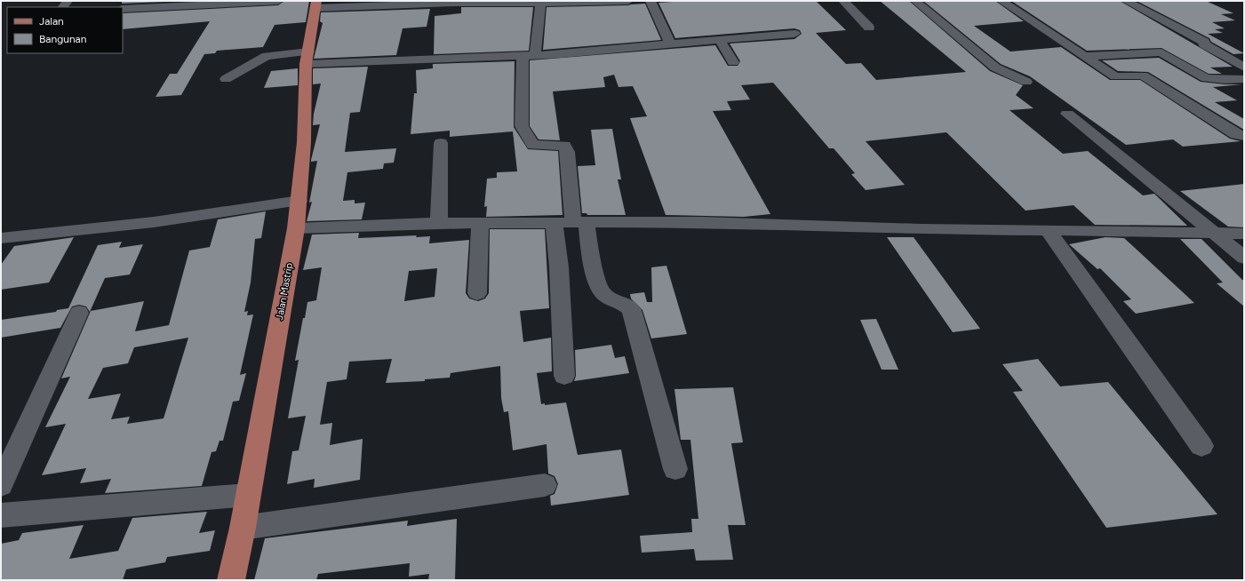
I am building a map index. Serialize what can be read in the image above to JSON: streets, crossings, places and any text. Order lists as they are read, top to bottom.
{
  "streets": {
    "main road": ["Jalan Mastrip"]
  },
  "legend": ["Jalan", "Bangunan"]
}
